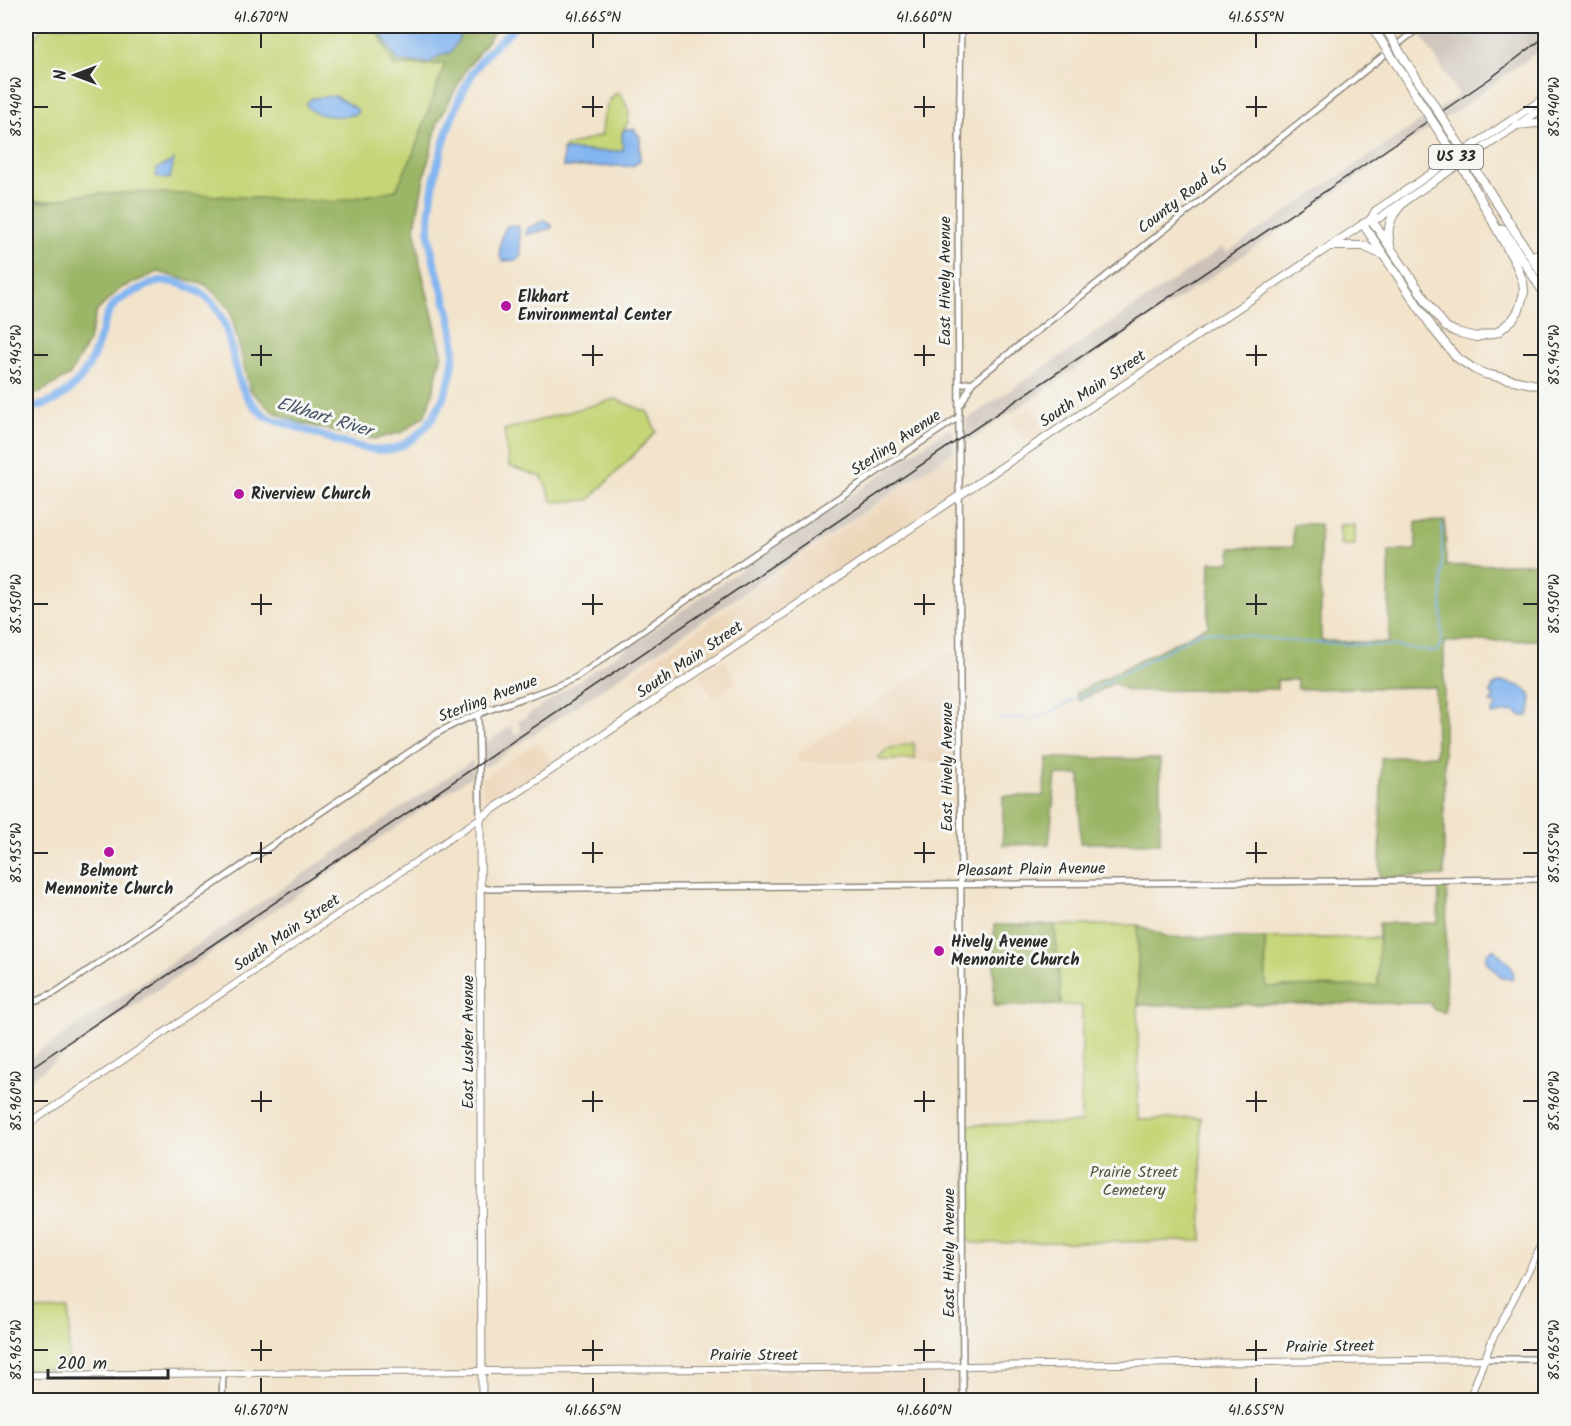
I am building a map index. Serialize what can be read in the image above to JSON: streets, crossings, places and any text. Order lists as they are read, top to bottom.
{
  "streets": {
    "main road": [
      "US 33",
      "South Main Street",
      "East Lusher Avenue",
      "Prairie Street"
    ],
    "street": [
      "County Road 45",
      "East Hively Avenue",
      "Sterling Avenue",
      "Pleasant Plain Avenue"
    ]
  },
  "crossings": [
    ["East Hively Avenue", "South Main Street"],
    ["East Hively Avenue", "Sterling Avenue"],
    ["East Hively Avenue", "Pleasant Plain Avenue"],
    ["East Hively Avenue", "Prairie Street"],
    ["South Main Street", "East Lusher Avenue"],
    ["Sterling Avenue", "East Lusher Avenue"],
    ["Pleasant Plain Avenue", "East Lusher Avenue"],
    ["East Lusher Avenue", "Prairie Street"]
  ],
  "water": ["Elkhart River"],
  "parks": ["Prairie Street Cemetery"],
  "places": [
    "Elkhart Environmental Center",
    "Riverview Church",
    "Belmont Mennonite Church",
    "Hively Avenue Mennonite Church"
  ],
  "scale_bar": "200 m",
  "north": "left",
  "coordinates": [
    "41.670°N",
    "41.665°N",
    "41.660°N",
    "41.655°N",
    "85.940°W",
    "85.945°W",
    "85.950°W",
    "85.955°W",
    "85.960°W",
    "85.965°W"
  ]
}
